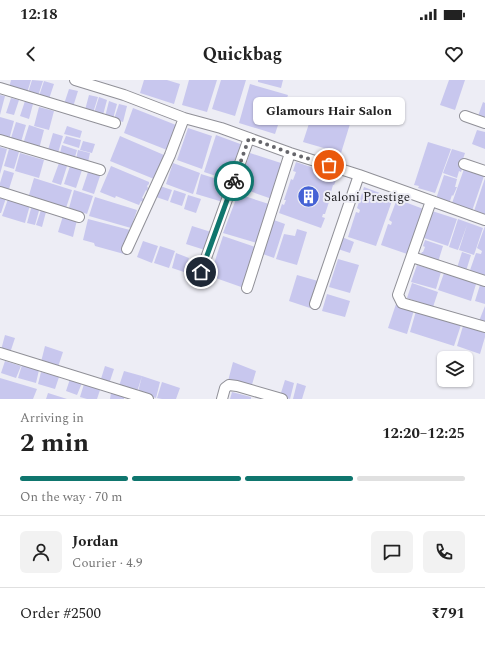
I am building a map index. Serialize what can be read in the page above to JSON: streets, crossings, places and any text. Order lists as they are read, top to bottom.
{
  "places": {
    "other": ["Glamours Hair Salon"],
    "building": ["Saloni Prestige"]
  },
  "page": {
    "status": "12:18",
    "header": "Quickbag",
    "bubble": "Glamours Hair Salon",
    "heading": ["2 min", "Arriving in", "12:20–12:25"],
    "panel": [
      "Jordan",
      "Courier · 4.9",
      "Order #2500",
      "₹791"
    ],
    "bar": "On the way · 70 m"
  }
}
